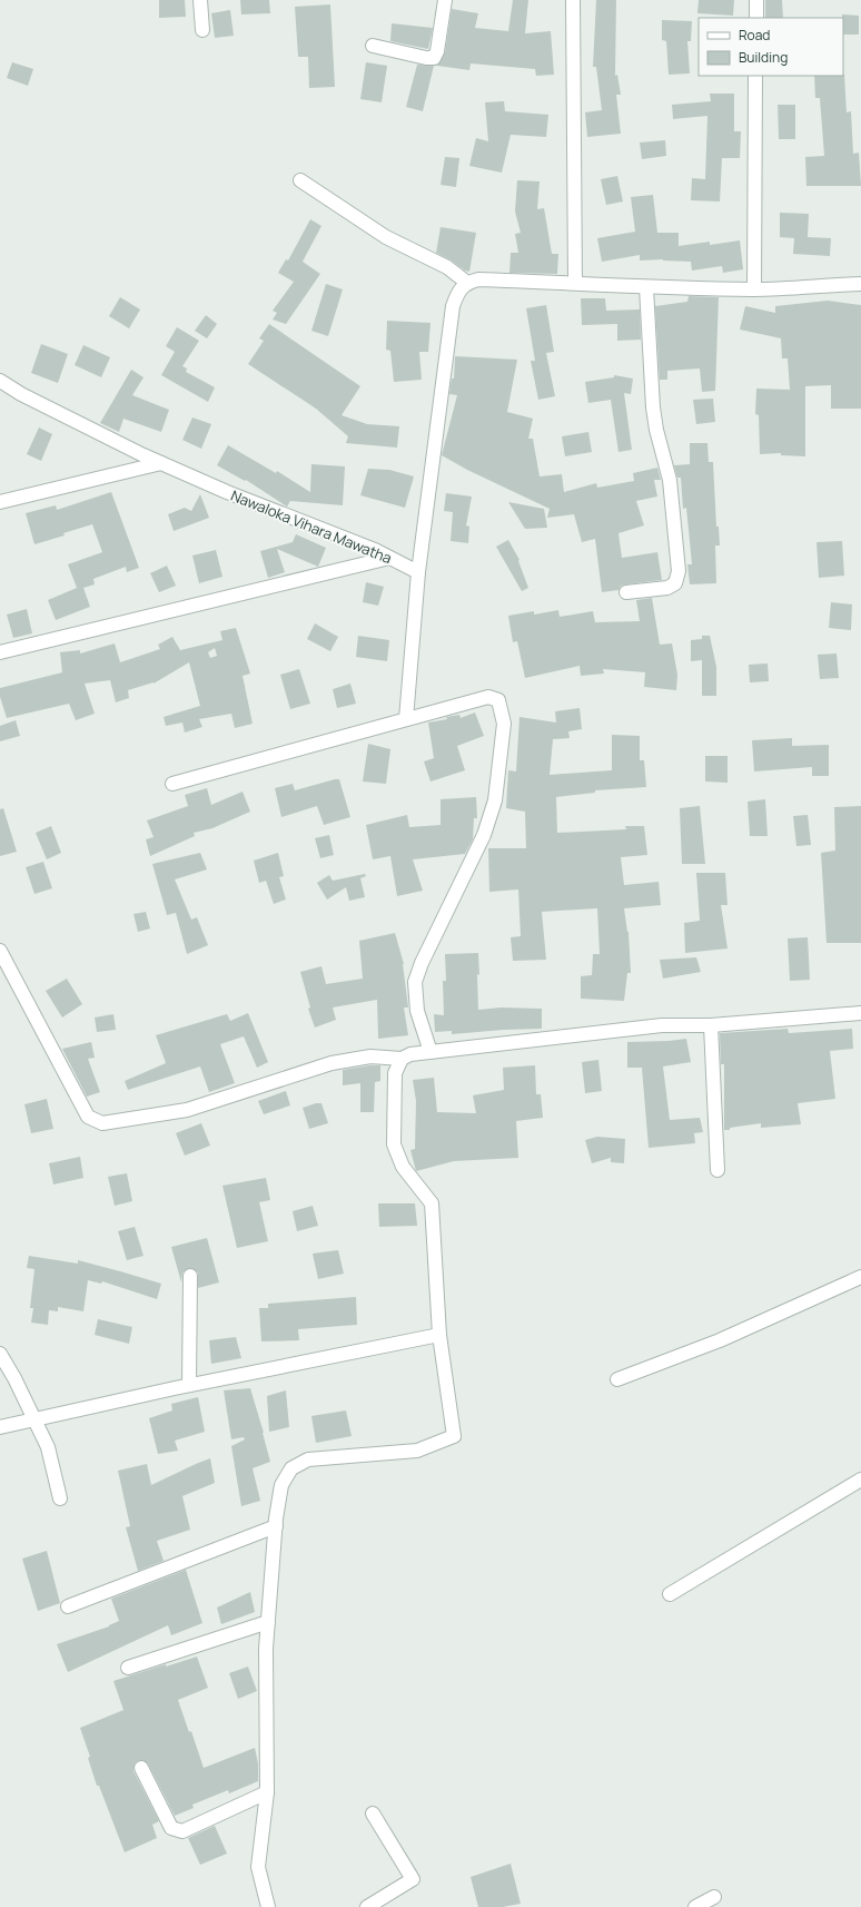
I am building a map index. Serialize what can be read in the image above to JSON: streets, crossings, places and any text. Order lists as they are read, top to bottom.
{
  "streets": {
    "street": ["Nawaloka Vihara Mawatha"]
  },
  "legend": ["Road", "Building"]
}
